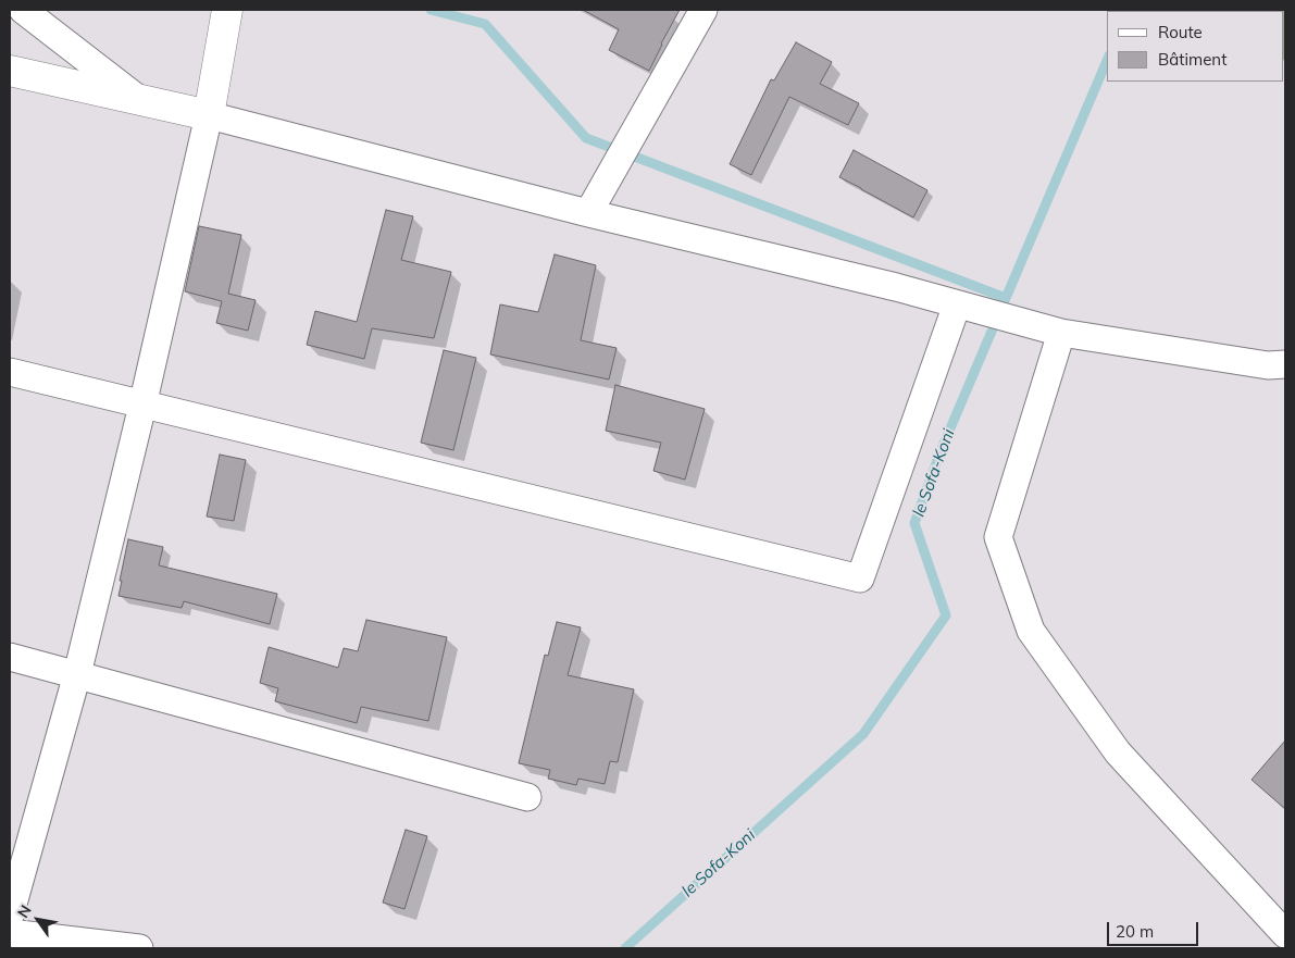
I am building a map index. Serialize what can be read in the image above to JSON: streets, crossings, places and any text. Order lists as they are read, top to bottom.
{
  "water": ["le Sofa-Koni"],
  "legend": ["Route", "Bâtiment"],
  "scale_bar": "20 m",
  "north": "top left"
}
